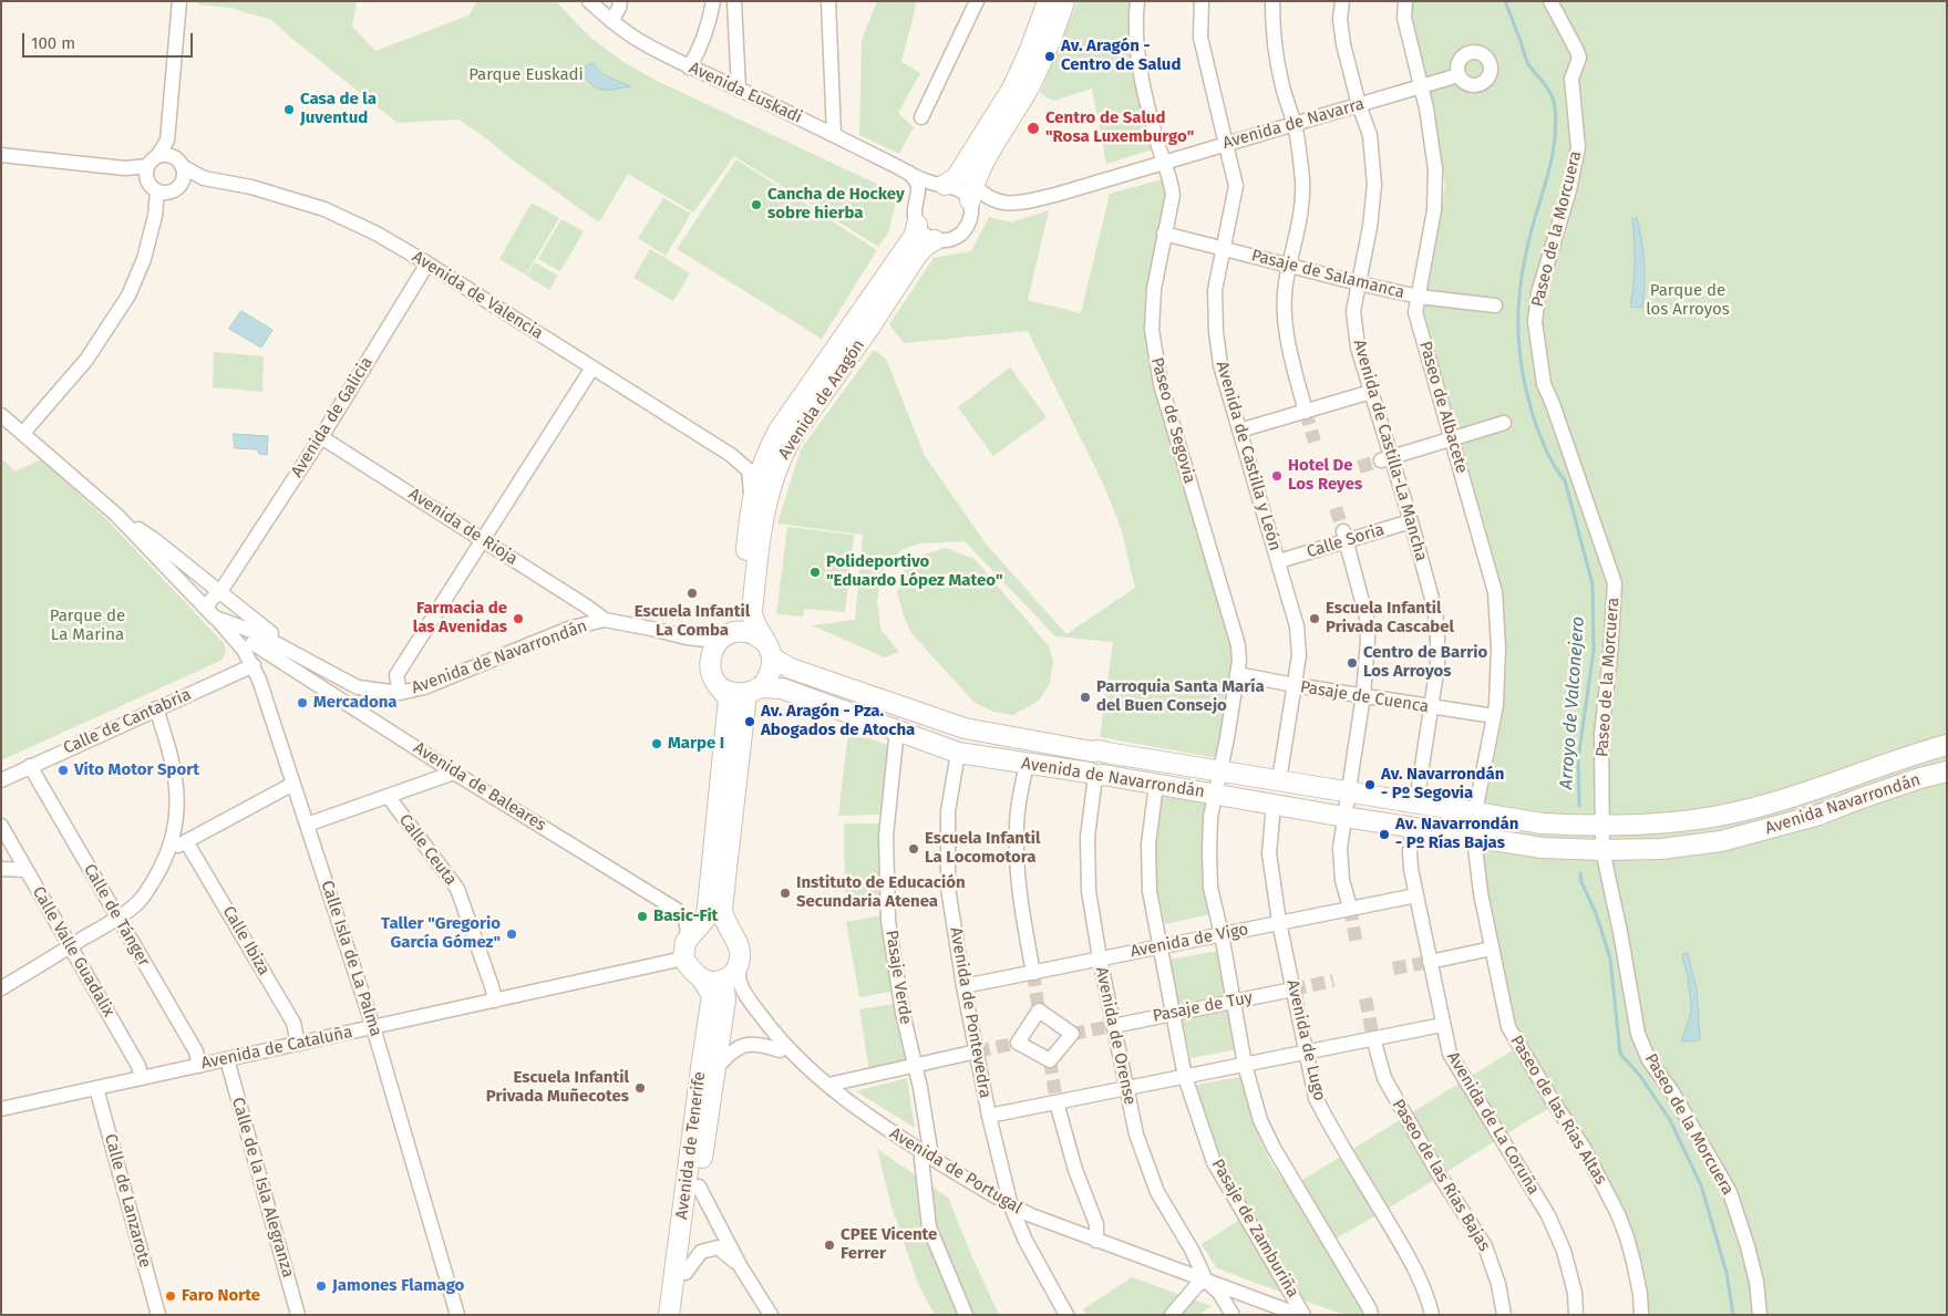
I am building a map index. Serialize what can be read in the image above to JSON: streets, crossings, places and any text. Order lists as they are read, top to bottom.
{
  "streets": {
    "main road": [
      "Avenida de Aragón",
      "Avenida de Navarrondán",
      "Avenida Navarrondán",
      "Avenida de Tenerife"
    ],
    "street": [
      "Avenida Euskadi",
      "Avenida de Navarra",
      "Paseo de la Morcuera",
      "Pasaje de Salamanca",
      "Avenida de Valencia",
      "Paseo de Albacete",
      "Avenida de Galicia",
      "Paseo de Segovia",
      "Avenida de Castilla-La Mancha",
      "Avenida de Castilla y León",
      "Avenida de Rioja",
      "Calle Soria",
      "Pasaje de Cuenca",
      "Calle de Cantabria",
      "Avenida de Baleares",
      "Calle Ceuta",
      "Calle de Tánger",
      "Calle Ibiza",
      "Avenida de Vigo",
      "Calle Valle Guadalix",
      "Calle Isla de La Palma",
      "Pasaje Verde",
      "Pasaje de Tuy",
      "Avenida de Pontevedra",
      "Avenida de Orense",
      "Avenida de Lugo",
      "Avenida de Cataluña",
      "Paseo de las Rías Altas",
      "Avenida de La Coruña",
      "Avenida de Portugal",
      "Paseo de las Rías Bajas",
      "Calle de la Isla Alegranza",
      "Calle de Lanzarote",
      "Pasaje de Zamburiña"
    ]
  },
  "crossings": [
    ["Avenida Euskadi", "Avenida de Aragón"],
    ["Avenida de Navarra", "Paseo de Albacete"],
    ["Avenida de Navarra", "Paseo de Segovia"],
    ["Avenida de Navarra", "Avenida de Castilla-La Mancha"],
    ["Avenida de Navarra", "Avenida de Castilla y León"],
    ["Paseo de la Morcuera", "Avenida Navarrondán"],
    ["Pasaje de Salamanca", "Paseo de Albacete"],
    ["Pasaje de Salamanca", "Paseo de Segovia"],
    ["Pasaje de Salamanca", "Avenida de Castilla-La Mancha"],
    ["Pasaje de Salamanca", "Avenida de Castilla y León"],
    ["Avenida de Valencia", "Avenida de Galicia"],
    ["Avenida de Aragón", "Avenida de Navarrondán"],
    ["Paseo de Albacete", "Avenida de Navarrondán"],
    ["Paseo de Albacete", "Pasaje de Cuenca"],
    ["Paseo de Albacete", "Avenida Navarrondán"],
    ["Avenida de Galicia", "Avenida de Rioja"],
    ["Avenida de Galicia", "Avenida de Navarrondán"],
    ["Avenida de Galicia", "Calle Isla de La Palma"],
    ["Paseo de Segovia", "Avenida de Navarrondán"],
    ["Paseo de Segovia", "Pasaje de Cuenca"],
    ["Paseo de Segovia", "Avenida de Vigo"],
    ["Paseo de Segovia", "Pasaje de Tuy"],
    ["Avenida de Castilla-La Mancha", "Calle Soria"],
    ["Avenida de Castilla-La Mancha", "Avenida de Navarrondán"],
    ["Avenida de Castilla-La Mancha", "Pasaje de Cuenca"],
    ["Avenida de Castilla y León", "Calle Soria"],
    ["Avenida de Castilla y León", "Avenida de Navarrondán"],
    ["Avenida de Castilla y León", "Pasaje de Cuenca"],
    ["Avenida de Rioja", "Avenida de Navarrondán"],
    ["Avenida de Navarrondán", "Avenida Navarrondán"],
    ["Avenida de Navarrondán", "Calle Isla de La Palma"],
    ["Avenida de Navarrondán", "Pasaje Verde"],
    ["Avenida de Navarrondán", "Avenida de Pontevedra"],
    ["Avenida de Navarrondán", "Avenida de Orense"],
    ["Avenida de Navarrondán", "Avenida de Lugo"],
    ["Avenida de Navarrondán", "Paseo de las Rías Altas"],
    ["Avenida de Navarrondán", "Avenida de La Coruña"],
    ["Avenida de Navarrondán", "Pasaje de Zamburiña"],
    ["Calle de Cantabria", "Calle de Tánger"],
    ["Calle de Cantabria", "Calle Isla de La Palma"],
    ["Avenida de Baleares", "Avenida de Cataluña"],
    ["Avenida de Baleares", "Avenida de Tenerife"],
    ["Avenida de Baleares", "Avenida de Portugal"],
    ["Avenida Navarrondán", "Paseo de las Rías Altas"],
    ["Calle Ceuta", "Avenida de Cataluña"],
    ["Calle de Tánger", "Avenida de Cataluña"],
    ["Calle Ibiza", "Avenida de Cataluña"],
    ["Avenida de Vigo", "Avenida de Pontevedra"],
    ["Avenida de Vigo", "Avenida de Orense"],
    ["Avenida de Vigo", "Avenida de Lugo"],
    ["Avenida de Vigo", "Avenida de La Coruña"],
    ["Avenida de Vigo", "Pasaje de Zamburiña"],
    ["Calle Valle Guadalix", "Avenida de Cataluña"],
    ["Calle Isla de La Palma", "Avenida de Cataluña"],
    ["Pasaje Verde", "Avenida de Portugal"],
    ["Pasaje de Tuy", "Avenida de Orense"],
    ["Pasaje de Tuy", "Avenida de Lugo"],
    ["Pasaje de Tuy", "Pasaje de Zamburiña"],
    ["Avenida de Pontevedra", "Avenida de Portugal"],
    ["Avenida de Orense", "Avenida de Portugal"],
    ["Avenida de Cataluña", "Avenida de Tenerife"],
    ["Avenida de Cataluña", "Avenida de Portugal"],
    ["Avenida de Cataluña", "Calle de la Isla Alegranza"],
    ["Avenida de Cataluña", "Calle de Lanzarote"],
    ["Avenida de Tenerife", "Avenida de Portugal"]
  ],
  "water": ["Arroyo de Valconejero"],
  "parks": ["Parque Euskadi", "Parque de los Arroyos", "Parque de La Marina"],
  "places": [
    "Av. Aragón - Centro de Salud",
    "Casa de la Juventud",
    "Centro de Salud \"Rosa Luxemburgo\"",
    "Cancha de Hockey sobre hierba",
    "Hotel De Los Reyes",
    "Polideportivo \"Eduardo López Mateo\"",
    "Escuela Infantil La Comba",
    "Farmacia de las Avenidas",
    "Escuela Infantil Privada Cascabel",
    "Centro de Barrio Los Arroyos",
    "Parroquia Santa María del Buen Consejo",
    "Mercadona",
    "Av. Aragón - Pza. Abogados de Atocha",
    "Marpe I",
    "Vito Motor Sport",
    "Av. Navarrondán - Pº Segovia",
    "Av. Navarrondán - Pº Rías Bajas",
    "Escuela Infantil La Locomotora",
    "Instituto de Educación Secundaria Atenea",
    "Basic-Fit",
    "Taller \"Gregorio García Gómez\"",
    "Escuela Infantil Privada Muñecotes",
    "CPEE Vicente Ferrer",
    "Jamones Flamago",
    "Faro Norte"
  ],
  "scale_bar": "100 m"
}
